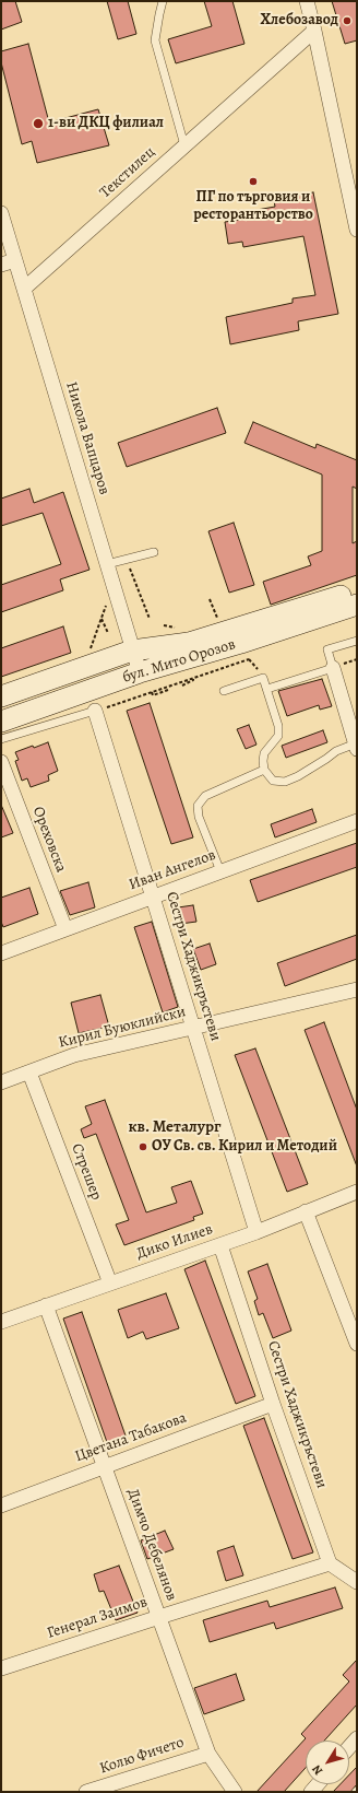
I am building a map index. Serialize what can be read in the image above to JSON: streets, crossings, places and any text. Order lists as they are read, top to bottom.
{
  "streets": {
    "main road": ["бул. Мито Орозов"],
    "street": [
      "Текстилец",
      "Никола Вапцаров",
      "Ореховска",
      "Иван Ангелов",
      "Сестри Хаджикръстеви",
      "Кирил Буюклийски",
      "Стрешер",
      "Дико Илиев",
      "Цветана Табакова",
      "Димчо Дебелянов",
      "Генерал Заимов",
      "Колю Фичето"
    ]
  },
  "crossings": [
    ["Текстилец", "Никола Вапцаров"],
    ["Никола Вапцаров", "бул. Мито Орозов"],
    ["Ореховска", "Иван Ангелов"],
    ["Иван Ангелов", "Сестри Хаджикръстеви"],
    ["Сестри Хаджикръстеви", "Кирил Буюклийски"],
    ["Сестри Хаджикръстеви", "Дико Илиев"],
    ["Сестри Хаджикръстеви", "Цветана Табакова"],
    ["Сестри Хаджикръстеви", "Генерал Заимов"],
    ["Кирил Буюклийски", "Стрешер"],
    ["Стрешер", "Дико Илиев"],
    ["Дико Илиев", "Димчо Дебелянов"],
    ["Цветана Табакова", "Димчо Дебелянов"],
    ["Димчо Дебелянов", "Генерал Заимов"],
    ["Димчо Дебелянов", "Колю Фичето"]
  ],
  "districts": ["кв. Металург"],
  "places": [
    "Хлебозавод",
    "1-ви ДКЦ филиал",
    "ПГ по търговия и ресторантьорство",
    "ОУ Св. св. Кирил и Методий"
  ],
  "north": "bottom left"
}
